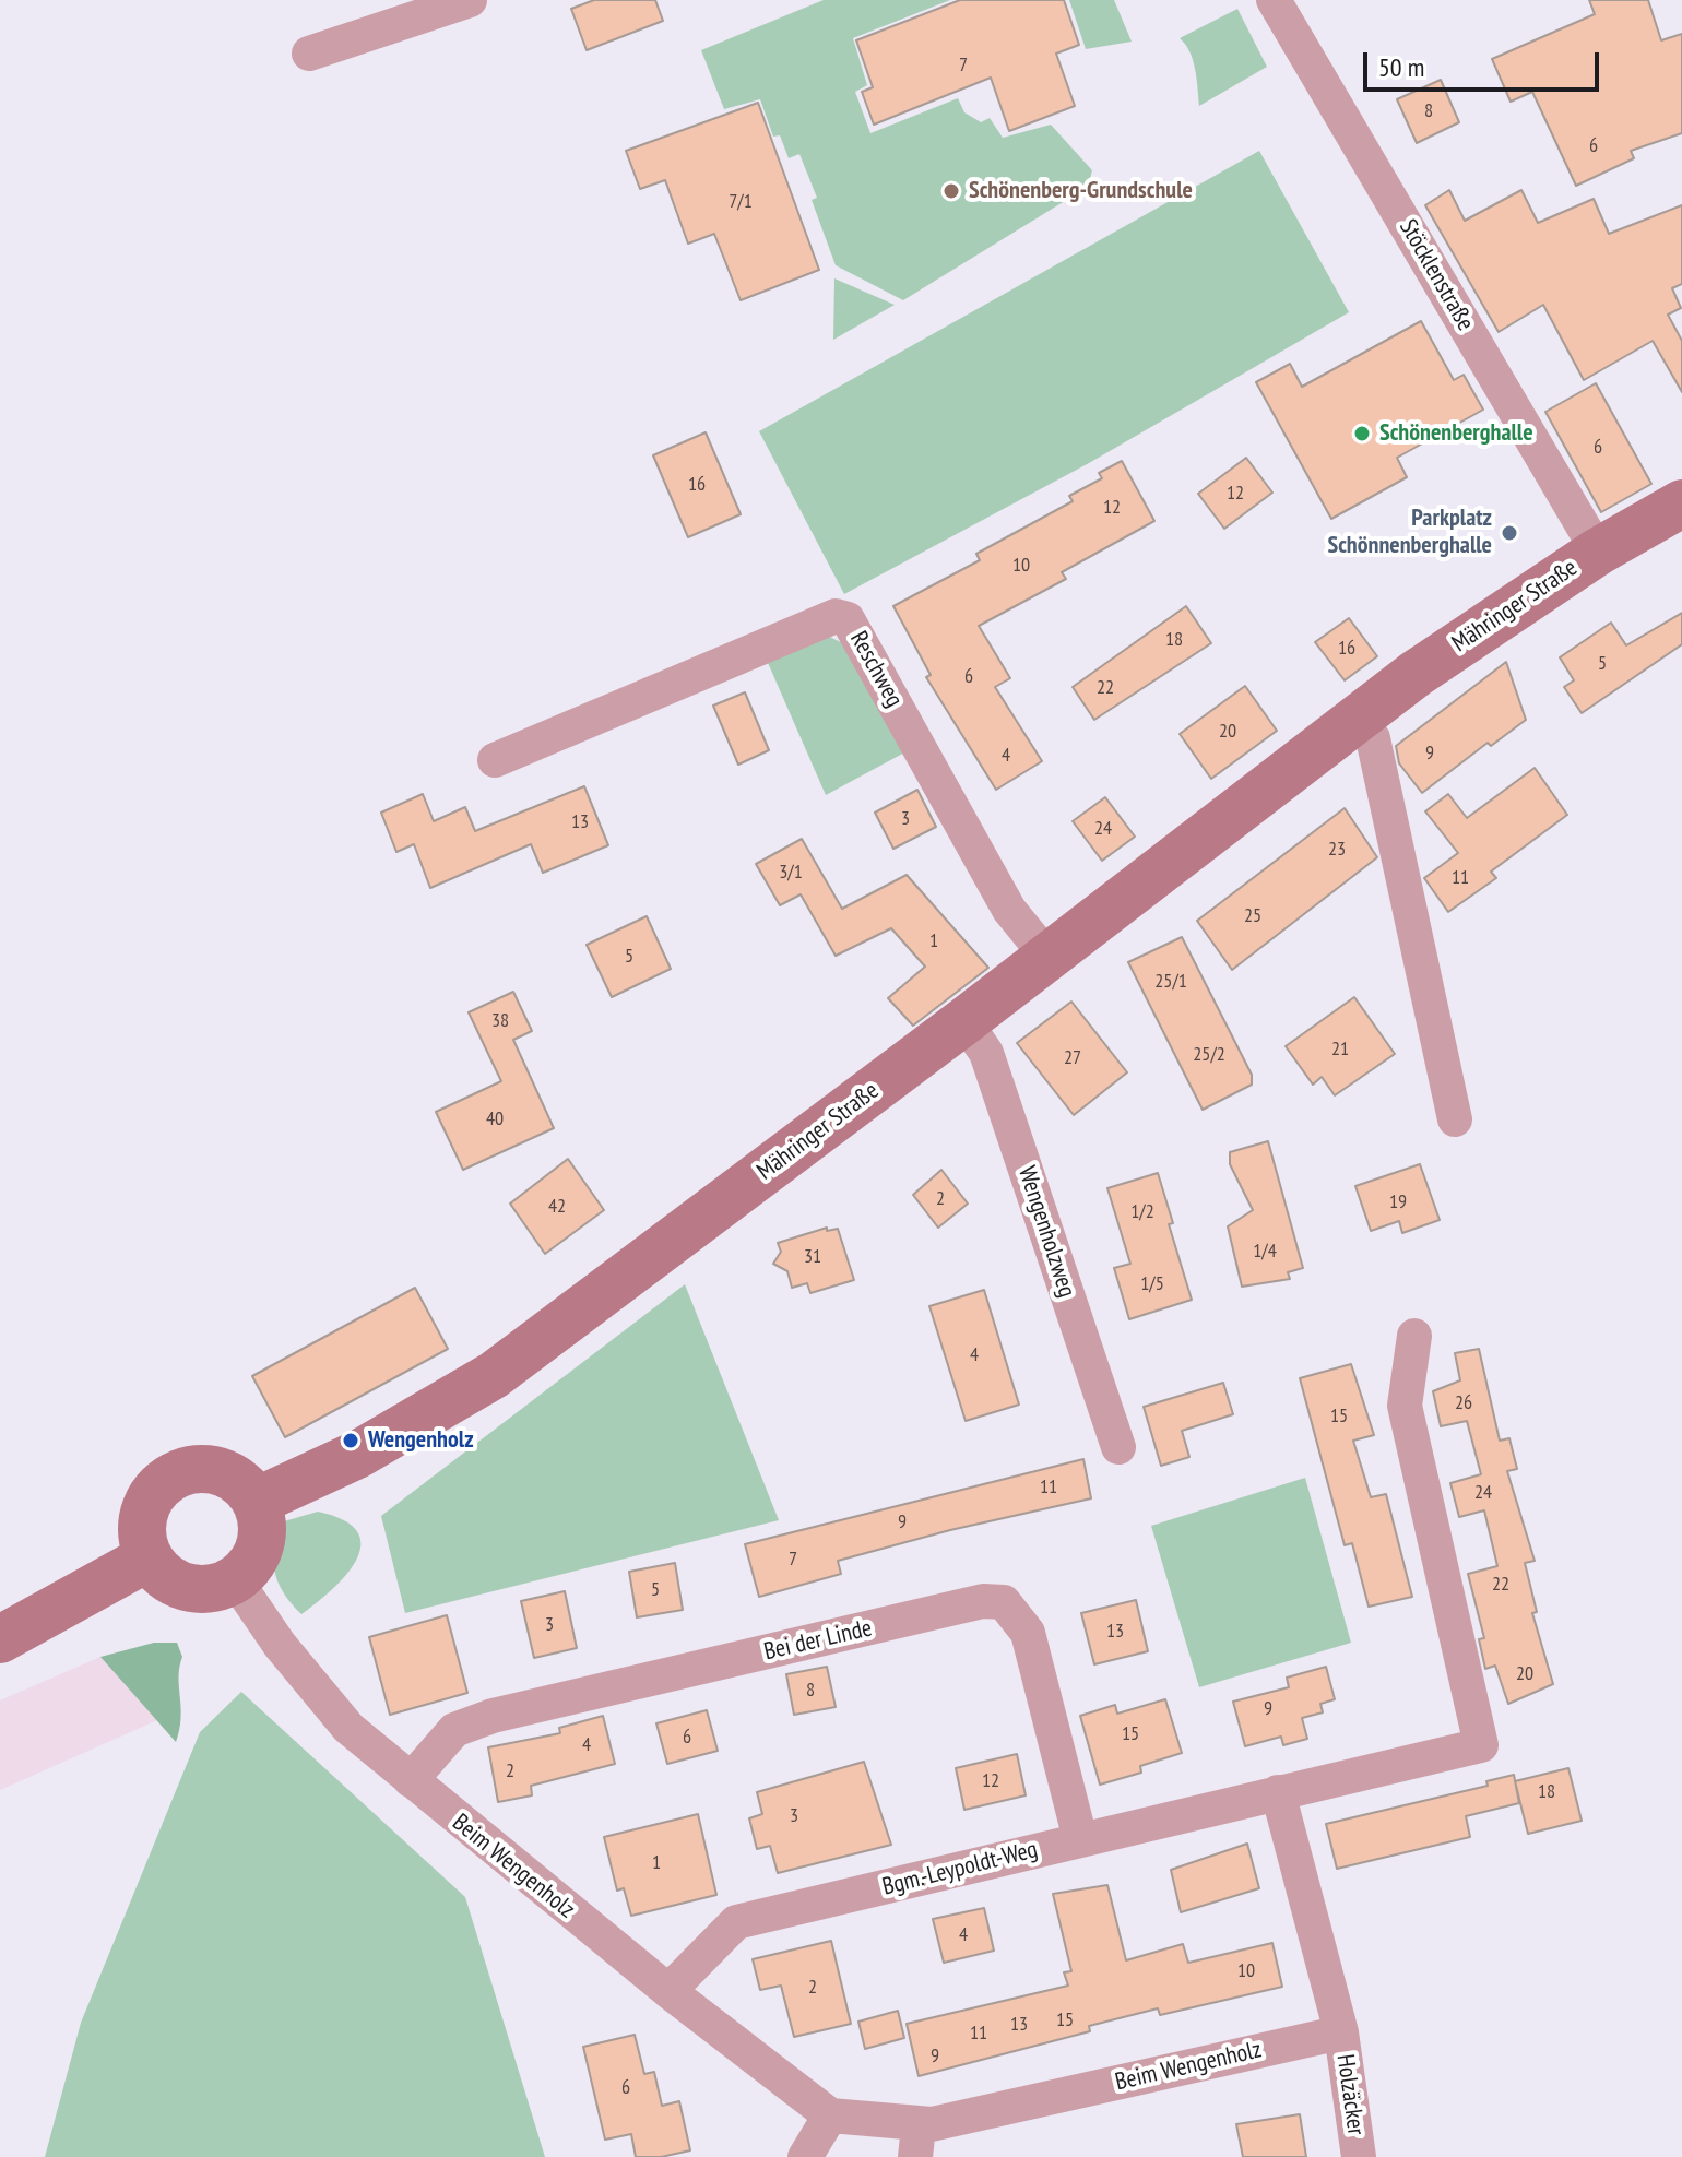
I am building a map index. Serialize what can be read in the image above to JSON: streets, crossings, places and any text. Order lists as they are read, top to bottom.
{
  "streets": {
    "street": [
      "Stöcklenstraße",
      "Mähringer Straße",
      "Reschweg",
      "Wengenholzweg",
      "Bei der Linde",
      "Beim Wengenholz",
      "Bgm.-Leypoldt-Weg",
      "Holzäcker"
    ]
  },
  "crossings": [
    ["Stöcklenstraße", "Mähringer Straße"],
    ["Mähringer Straße", "Reschweg"],
    ["Mähringer Straße", "Wengenholzweg"],
    ["Mähringer Straße", "Beim Wengenholz"],
    ["Bei der Linde", "Beim Wengenholz"],
    ["Bei der Linde", "Bgm.-Leypoldt-Weg"],
    ["Beim Wengenholz", "Bgm.-Leypoldt-Weg"],
    ["Beim Wengenholz", "Holzäcker"]
  ],
  "places": [
    "Schönenberg-Grundschule",
    "Schönenberghalle",
    "Parkplatz Schönnenberghalle",
    "Wengenholz"
  ],
  "house_numbers": [
    "7",
    "8",
    "6",
    "7/1",
    "6",
    "16",
    "12",
    "12",
    "10",
    "18",
    "16",
    "5",
    "6",
    "22",
    "20",
    "9",
    "4",
    "3",
    "13",
    "24",
    "23",
    "3/1",
    "11",
    "25",
    "1",
    "5",
    "25/1",
    "38",
    "21",
    "25/2",
    "27",
    "40",
    "2",
    "19",
    "42",
    "1/2",
    "1/4",
    "31",
    "1/5",
    "4",
    "26",
    "15",
    "11",
    "24",
    "9",
    "7",
    "22",
    "5",
    "3",
    "13",
    "20",
    "8",
    "9",
    "15",
    "6",
    "4",
    "2",
    "12",
    "18",
    "3",
    "1",
    "4",
    "10",
    "2",
    "15",
    "13",
    "11",
    "9",
    "6"
  ],
  "scale_bar": "50 m"
}
